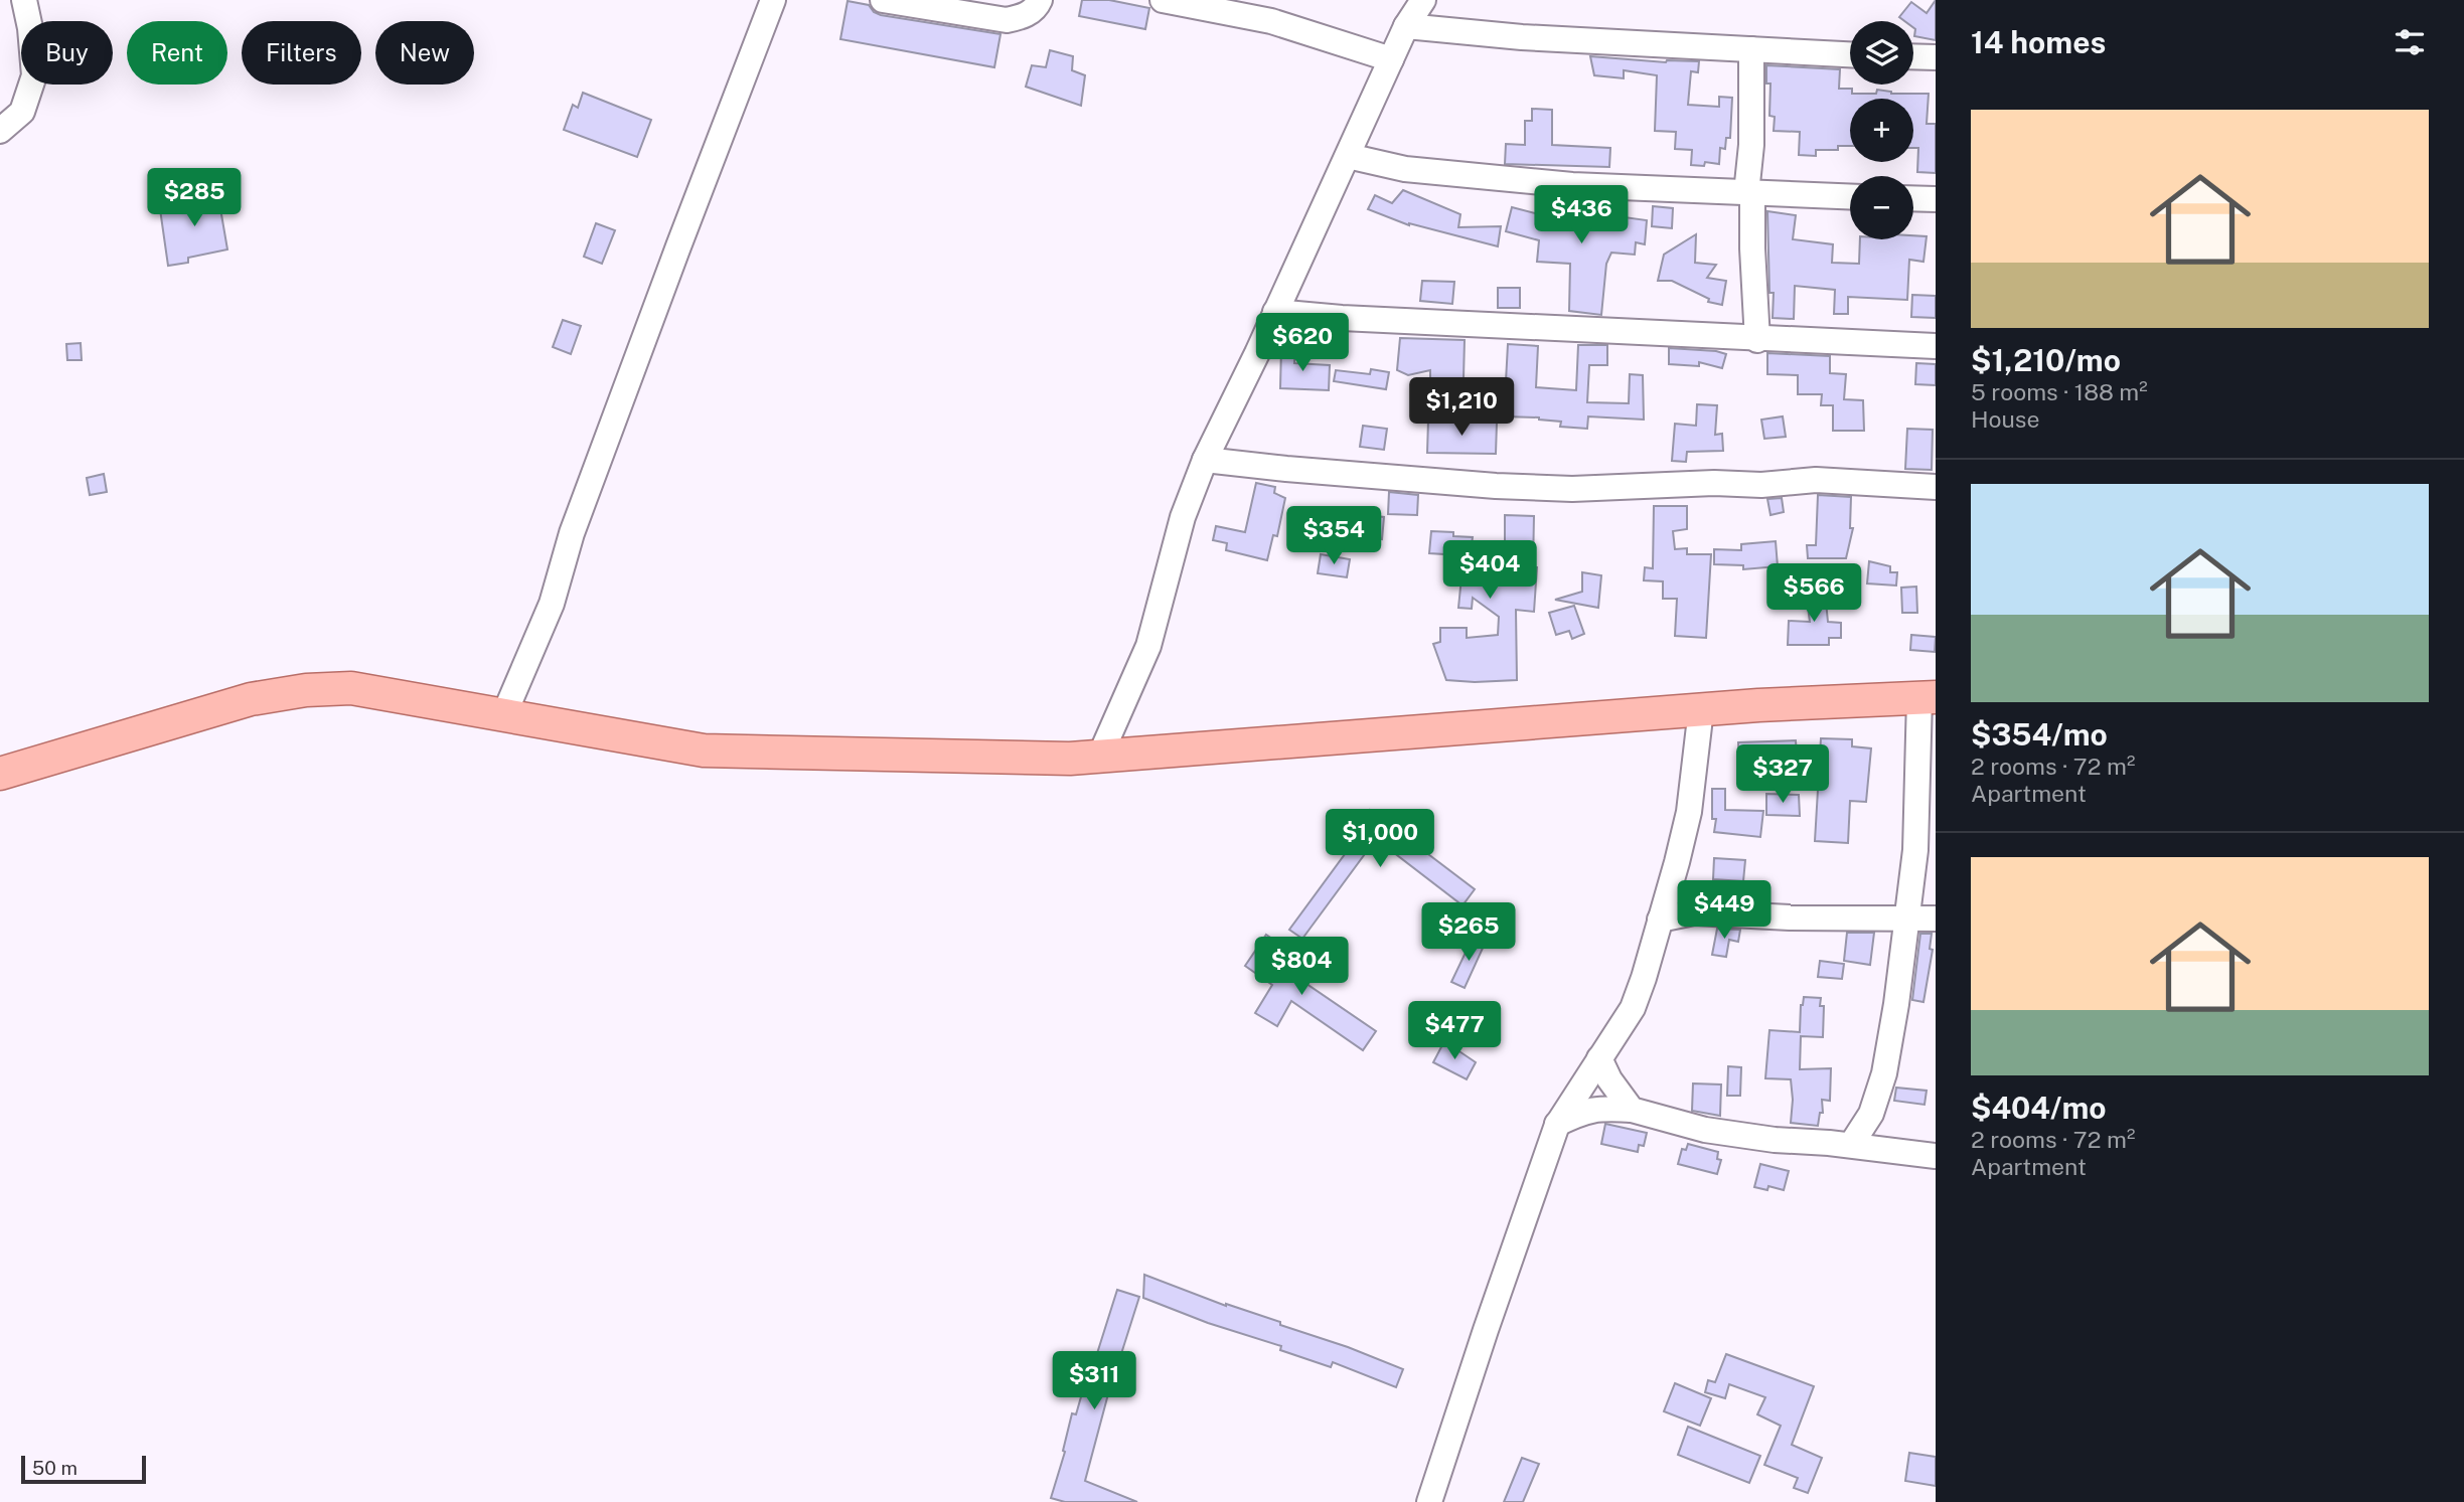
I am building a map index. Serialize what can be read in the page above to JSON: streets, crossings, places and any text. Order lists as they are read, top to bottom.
{
  "scale_bar": "50 m",
  "page": {
    "heading": "14 homes",
    "map_buttons": ["+", "−"],
    "chip": [
      "Buy",
      "Rent",
      "Filters",
      "New"
    ],
    "list": [
      {
        "name": "$1,210/mo",
        "note": "5 rooms · 188 m² · House"
      },
      {
        "name": "$354/mo",
        "note": "2 rooms · 72 m² · Apartment"
      },
      {
        "name": "$404/mo",
        "note": "2 rooms · 72 m² · Apartment"
      }
    ],
    "price": [
      "$285",
      "$436",
      "$620",
      "$1,210",
      "$354",
      "$404",
      "$566",
      "$327",
      "$1,000",
      "$449",
      "$265",
      "$804",
      "$477",
      "$311"
    ],
    "scale": "50 m"
  }
}
